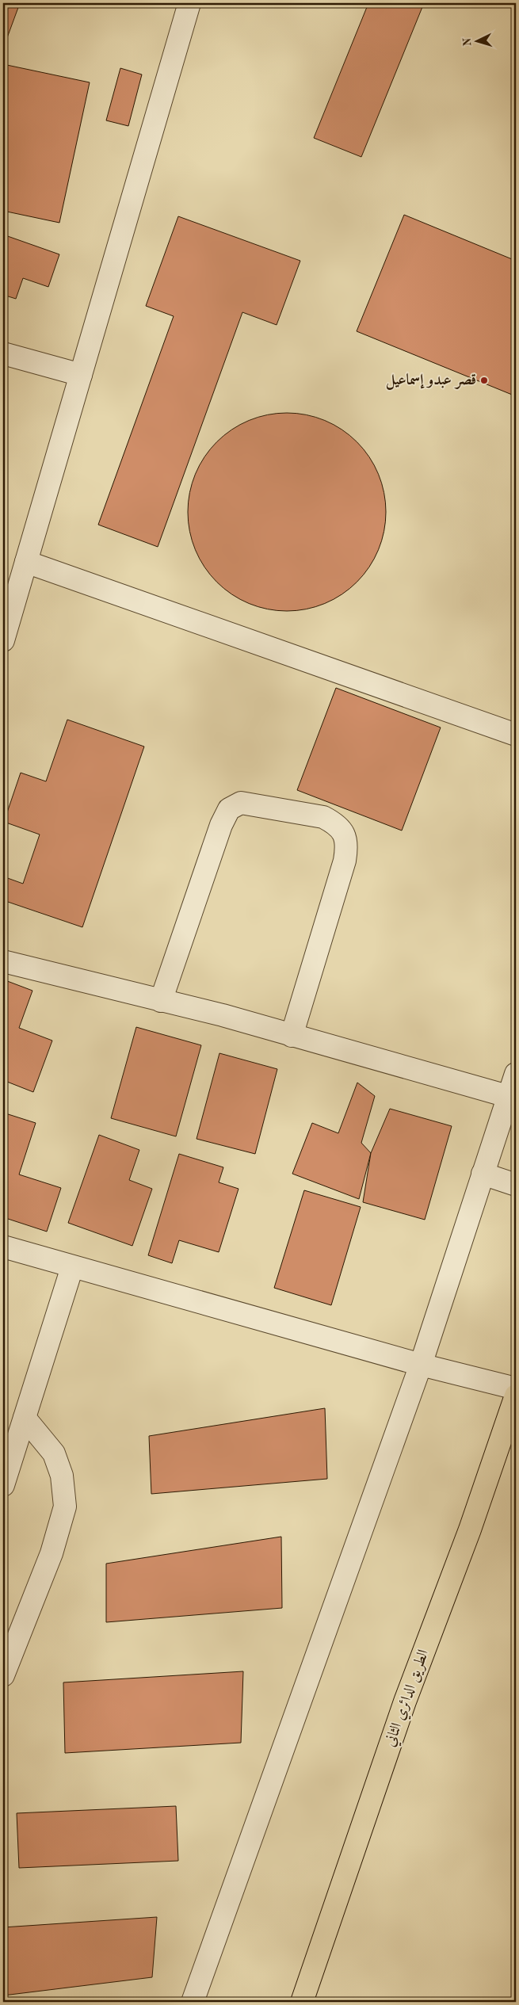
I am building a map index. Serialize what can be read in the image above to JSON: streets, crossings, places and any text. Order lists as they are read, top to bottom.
{
  "streets": {
    "main road": ["الطريق الدائري الثاني"]
  },
  "places": ["قصر عبدو إسماعيل"],
  "north": "left"
}
